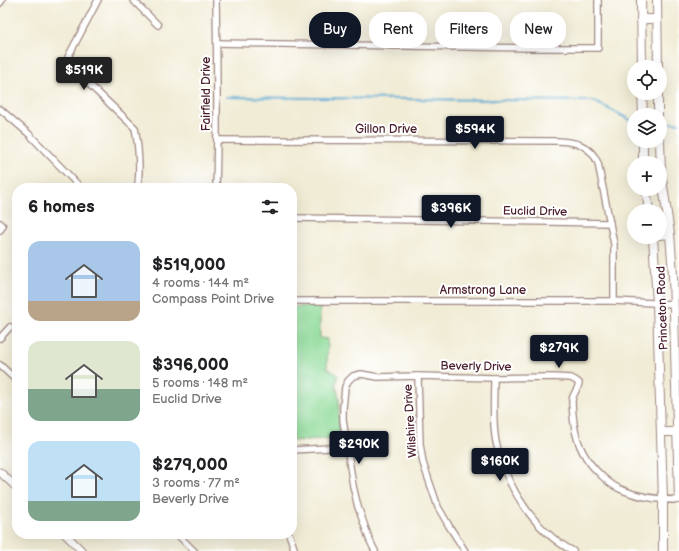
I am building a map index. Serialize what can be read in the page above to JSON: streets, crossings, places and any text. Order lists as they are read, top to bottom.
{
  "streets": {
    "main road": ["Princeton Road"],
    "street": [
      "Fairfield Drive",
      "Gillon Drive",
      "Euclid Drive",
      "Armstrong Lane",
      "Beverly Drive",
      "Wilshire Drive"
    ]
  },
  "crossings": [
    ["Fairfield Drive", "Gillon Drive"],
    ["Gillon Drive", "Euclid Drive"],
    ["Gillon Drive", "Armstrong Lane"],
    ["Armstrong Lane", "Princeton Road"],
    ["Princeton Road", "Beverly Drive"],
    ["Beverly Drive", "Wilshire Drive"]
  ],
  "page": {
    "chip": [
      "Buy",
      "Rent",
      "Filters",
      "New"
    ],
    "price": [
      "$519K",
      "$594K",
      "$396K",
      "$279K",
      "$290K",
      "$160K"
    ],
    "map_buttons": ["+", "−"],
    "heading": "6 homes",
    "list": [
      {
        "name": "$519,000",
        "note": "4 rooms · 144 m² · Compass Point Drive"
      },
      {
        "name": "$396,000",
        "note": "5 rooms · 148 m² · Euclid Drive"
      },
      {
        "name": "$279,000",
        "note": "3 rooms · 77 m² · Beverly Drive"
      }
    ]
  }
}
